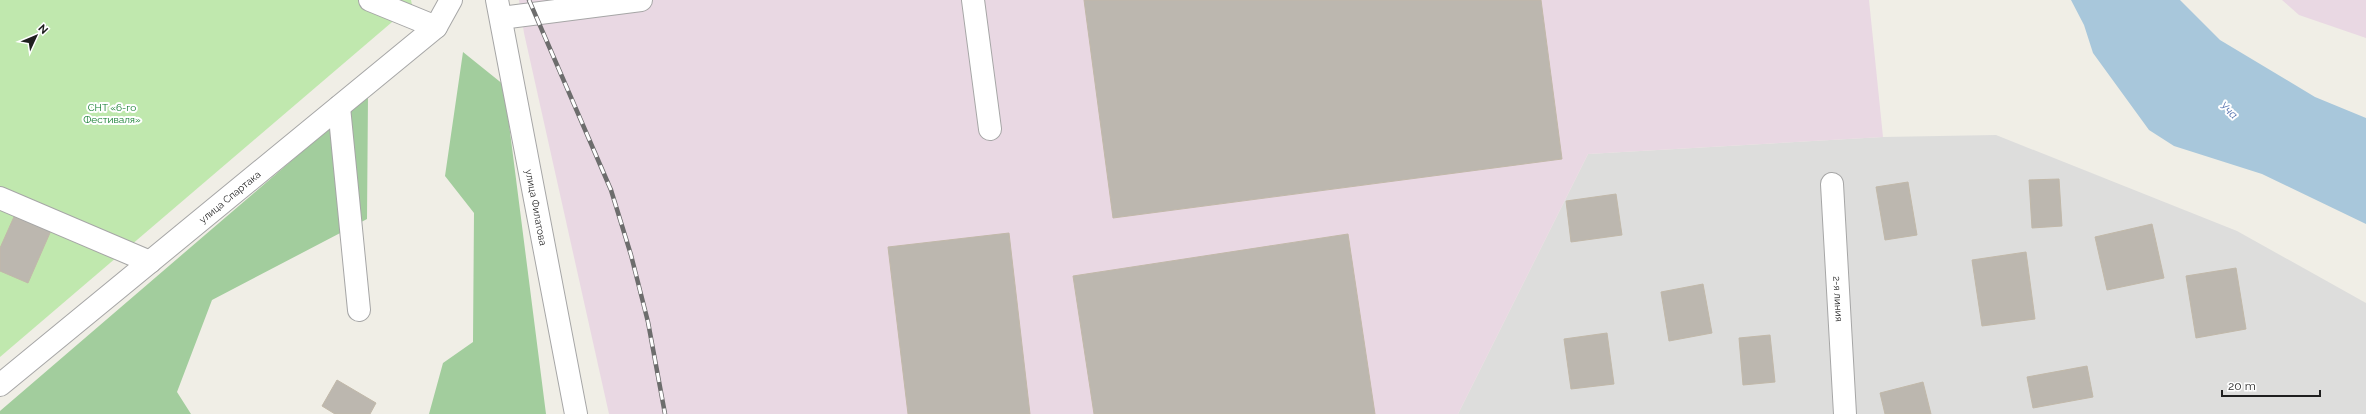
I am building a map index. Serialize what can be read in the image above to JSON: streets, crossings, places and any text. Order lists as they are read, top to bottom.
{
  "streets": {
    "street": ["улица Спартака", "улица Филатова", "2-я линия"]
  },
  "water": ["Уча"],
  "parks": ["СНТ «6-го Фестиваля»"],
  "scale_bar": "20 m",
  "north": "top right"
}
